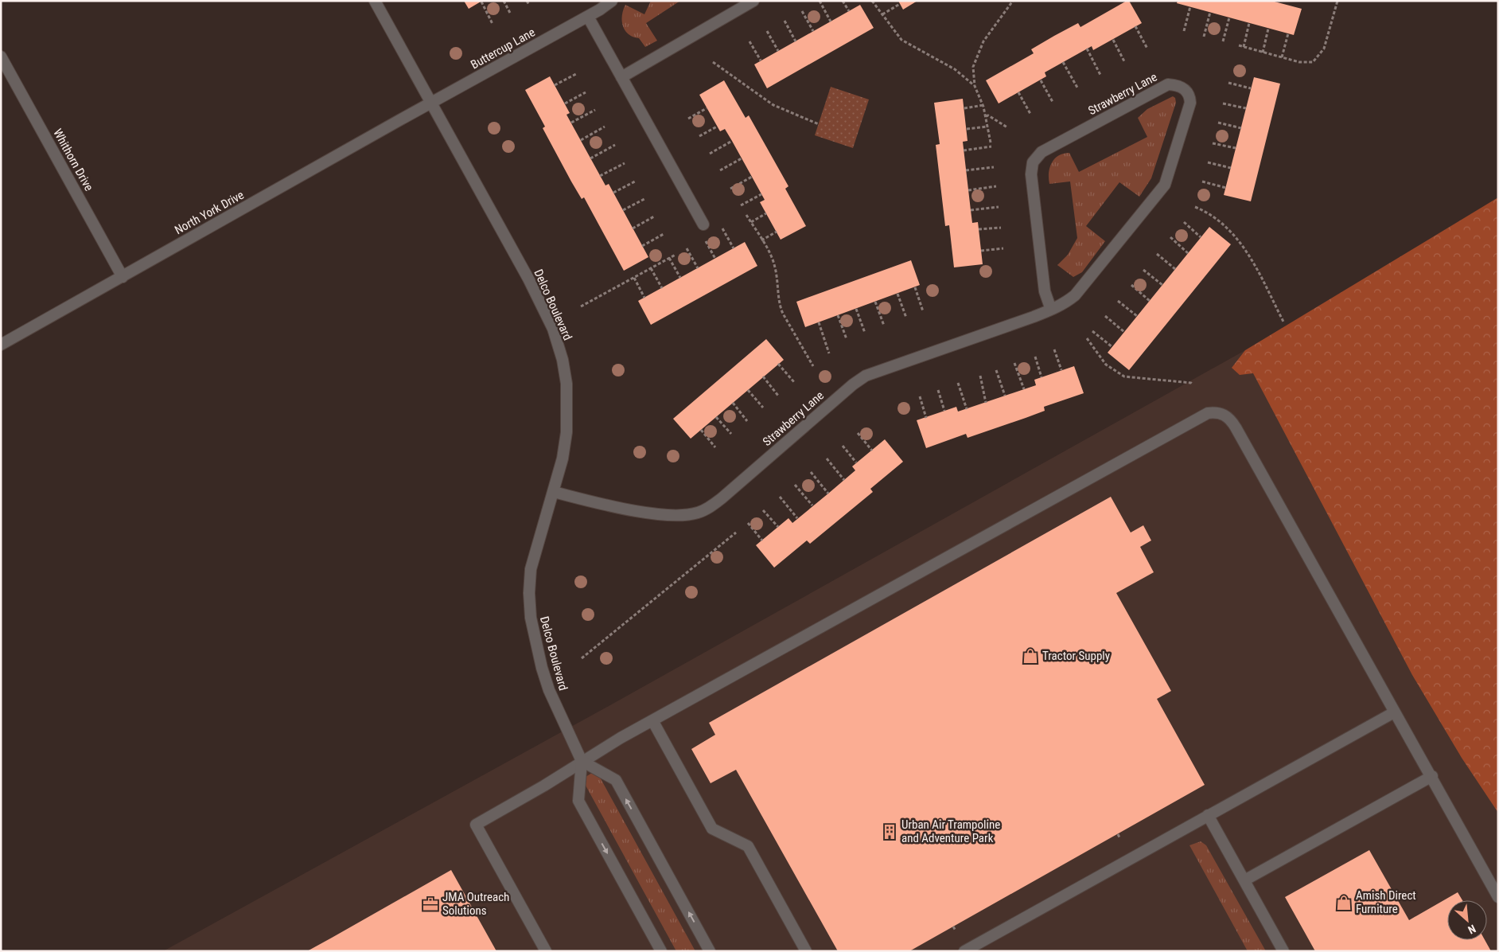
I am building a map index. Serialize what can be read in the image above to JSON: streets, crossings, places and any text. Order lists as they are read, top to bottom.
{
  "streets": {
    "street": [
      "Buttercup Lane",
      "Strawberry Lane",
      "Whithorn Drive",
      "North York Drive",
      "Delco Boulevard"
    ]
  },
  "crossings": [
    ["Buttercup Lane", "North York Drive"],
    ["Buttercup Lane", "Delco Boulevard"],
    ["Strawberry Lane", "Delco Boulevard"],
    ["Whithorn Drive", "North York Drive"],
    ["North York Drive", "Delco Boulevard"]
  ],
  "places": {
    "shop": ["Tractor Supply", "Amish Direct Furniture"],
    "building": ["Urban Air Trampoline and Adventure Park"],
    "office": ["JMA Outreach Solutions"]
  },
  "north": "bottom right"
}
